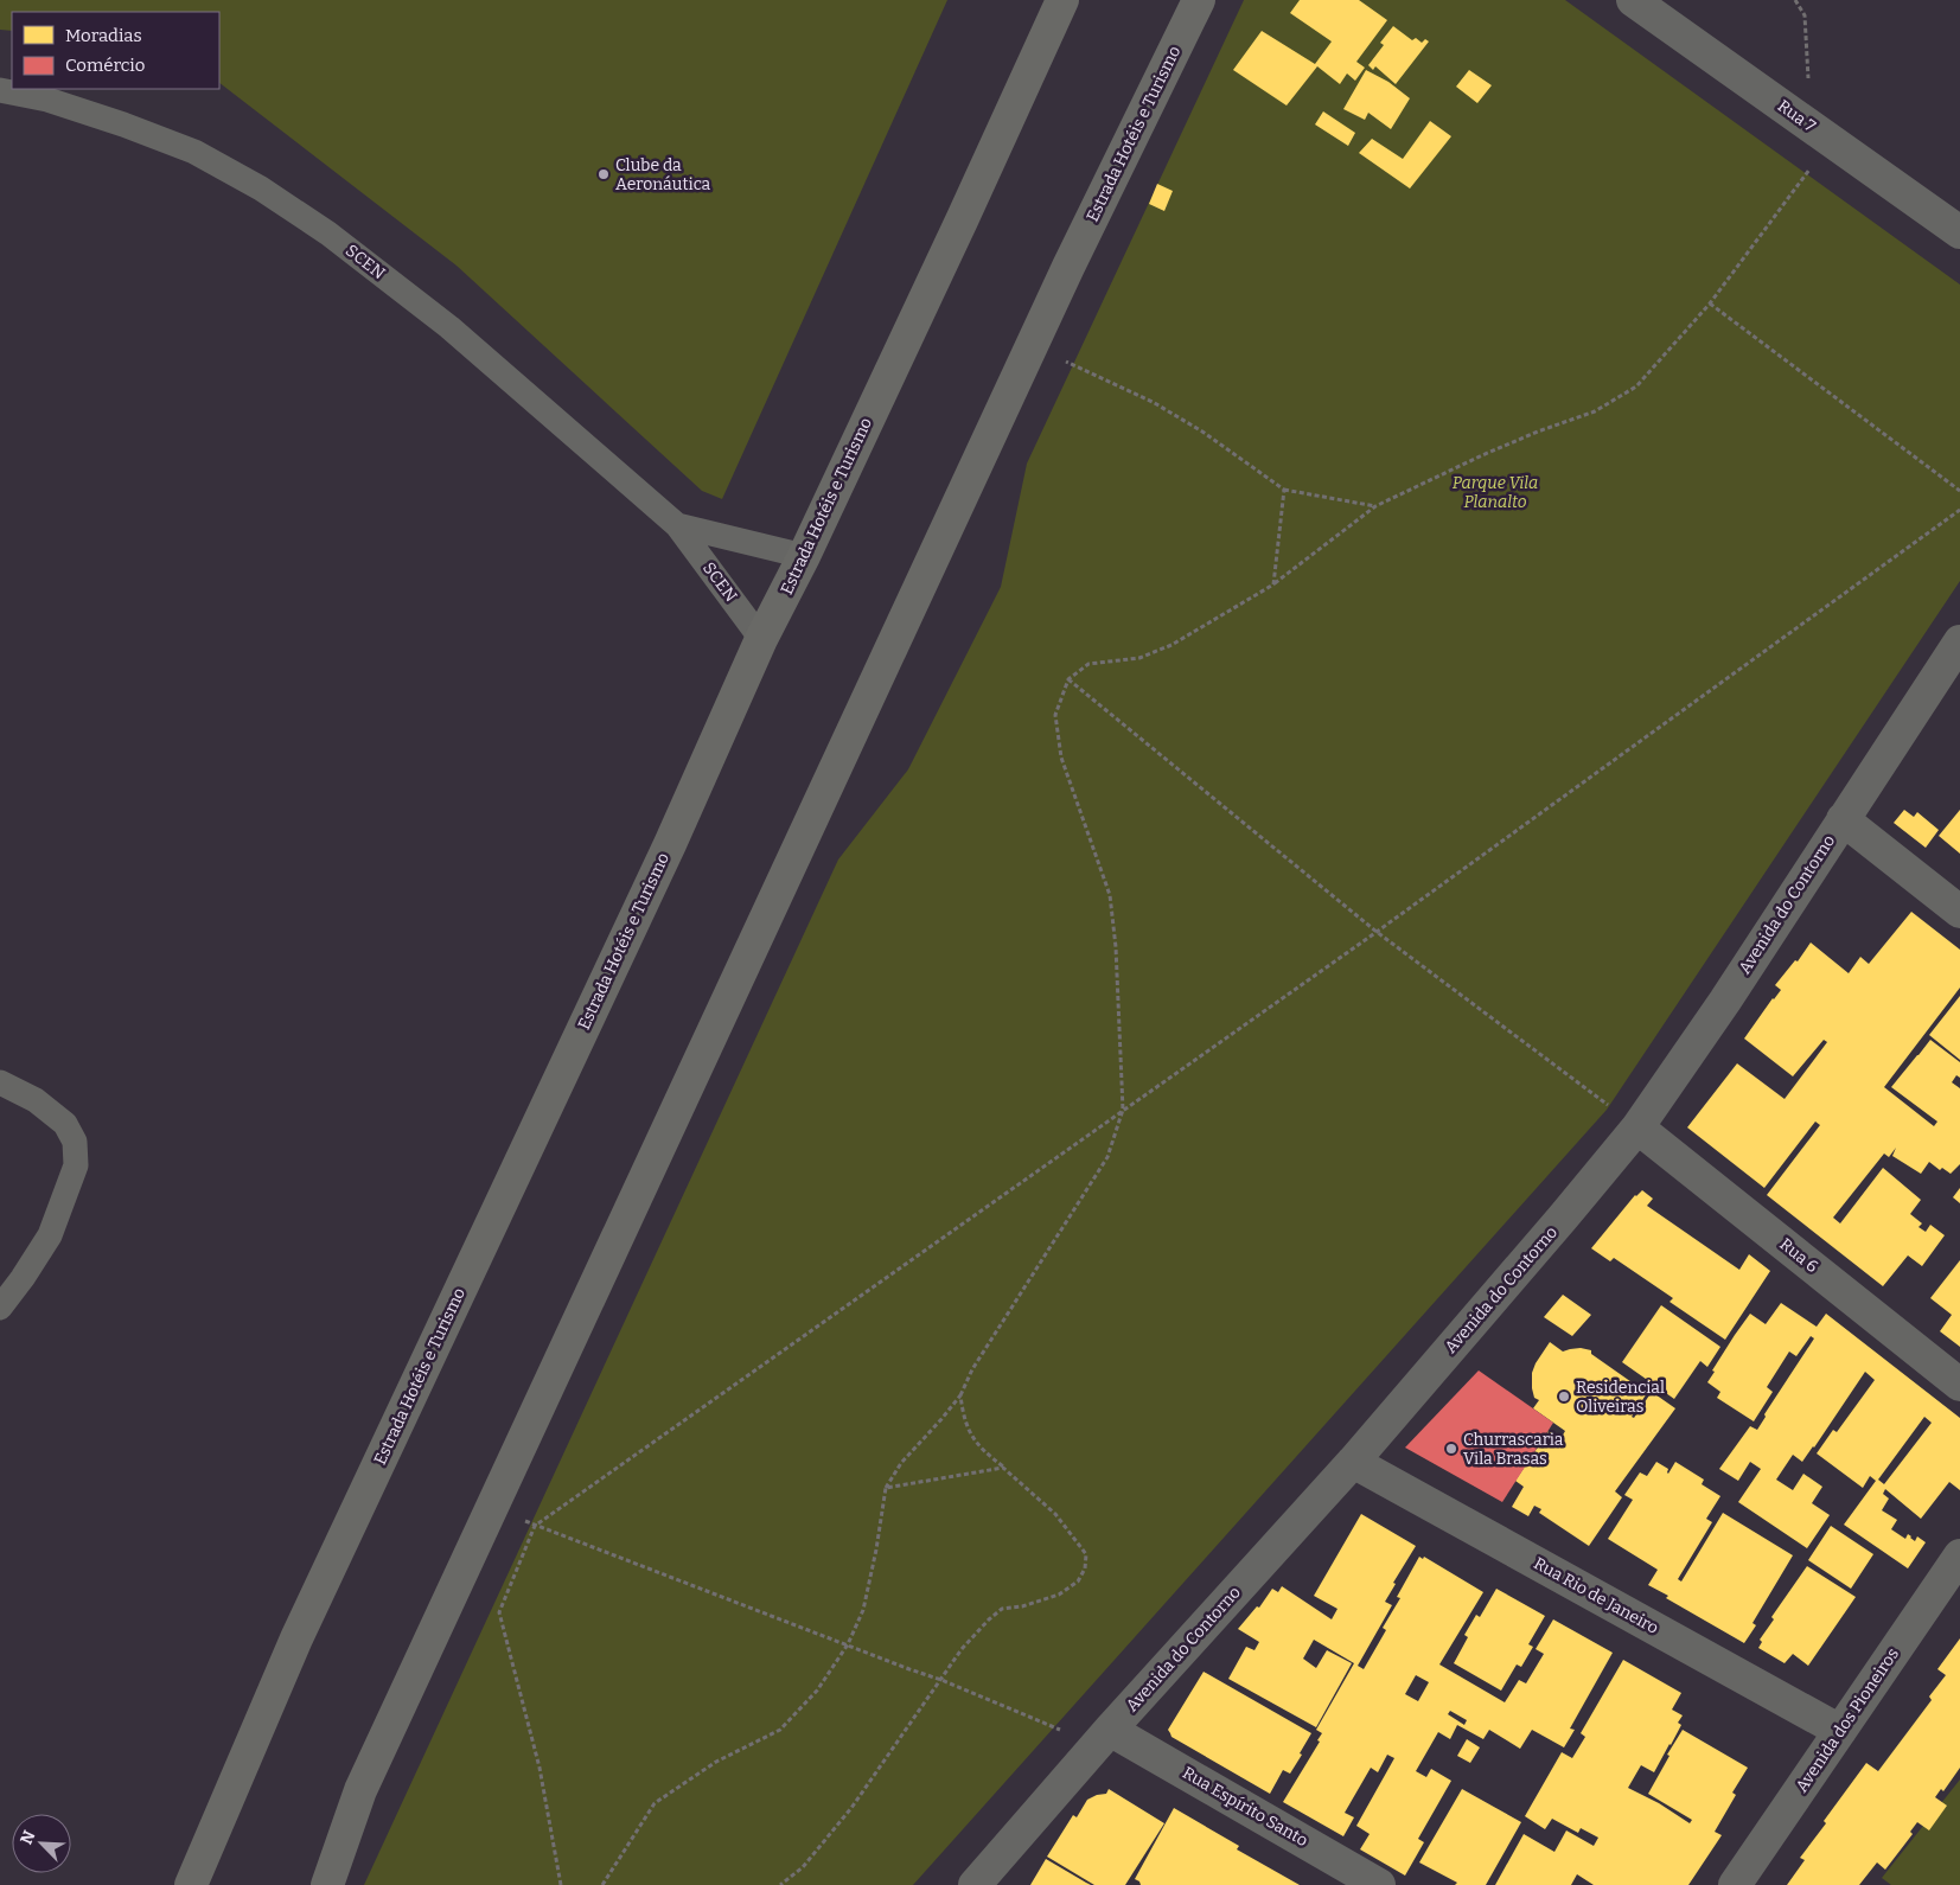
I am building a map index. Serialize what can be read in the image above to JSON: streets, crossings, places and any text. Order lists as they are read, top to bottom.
{
  "streets": {
    "main road": ["Estrada Hotéis e Turismo"],
    "street": [
      "Rua 7",
      "Avenida do Contorno",
      "Rua 6",
      "Rua Rio de Janeiro",
      "Avenida dos Pioneiros",
      "Rua Espírito Santo"
    ],
    "lane": ["SCEN"]
  },
  "crossings": [
    ["Estrada Hotéis e Turismo", "SCEN"],
    ["Avenida do Contorno", "Rua 6"],
    ["Avenida do Contorno", "Rua Rio de Janeiro"],
    ["Avenida do Contorno", "Rua Espírito Santo"],
    ["Rua Rio de Janeiro", "Avenida dos Pioneiros"]
  ],
  "parks": ["Parque Vila Planalto"],
  "places": ["Clube da Aeronáutica", "Residencial Oliveiras", "Churrascaria Vila Brasas"],
  "legend": ["Moradias", "Comércio"],
  "north": "top left"
}
